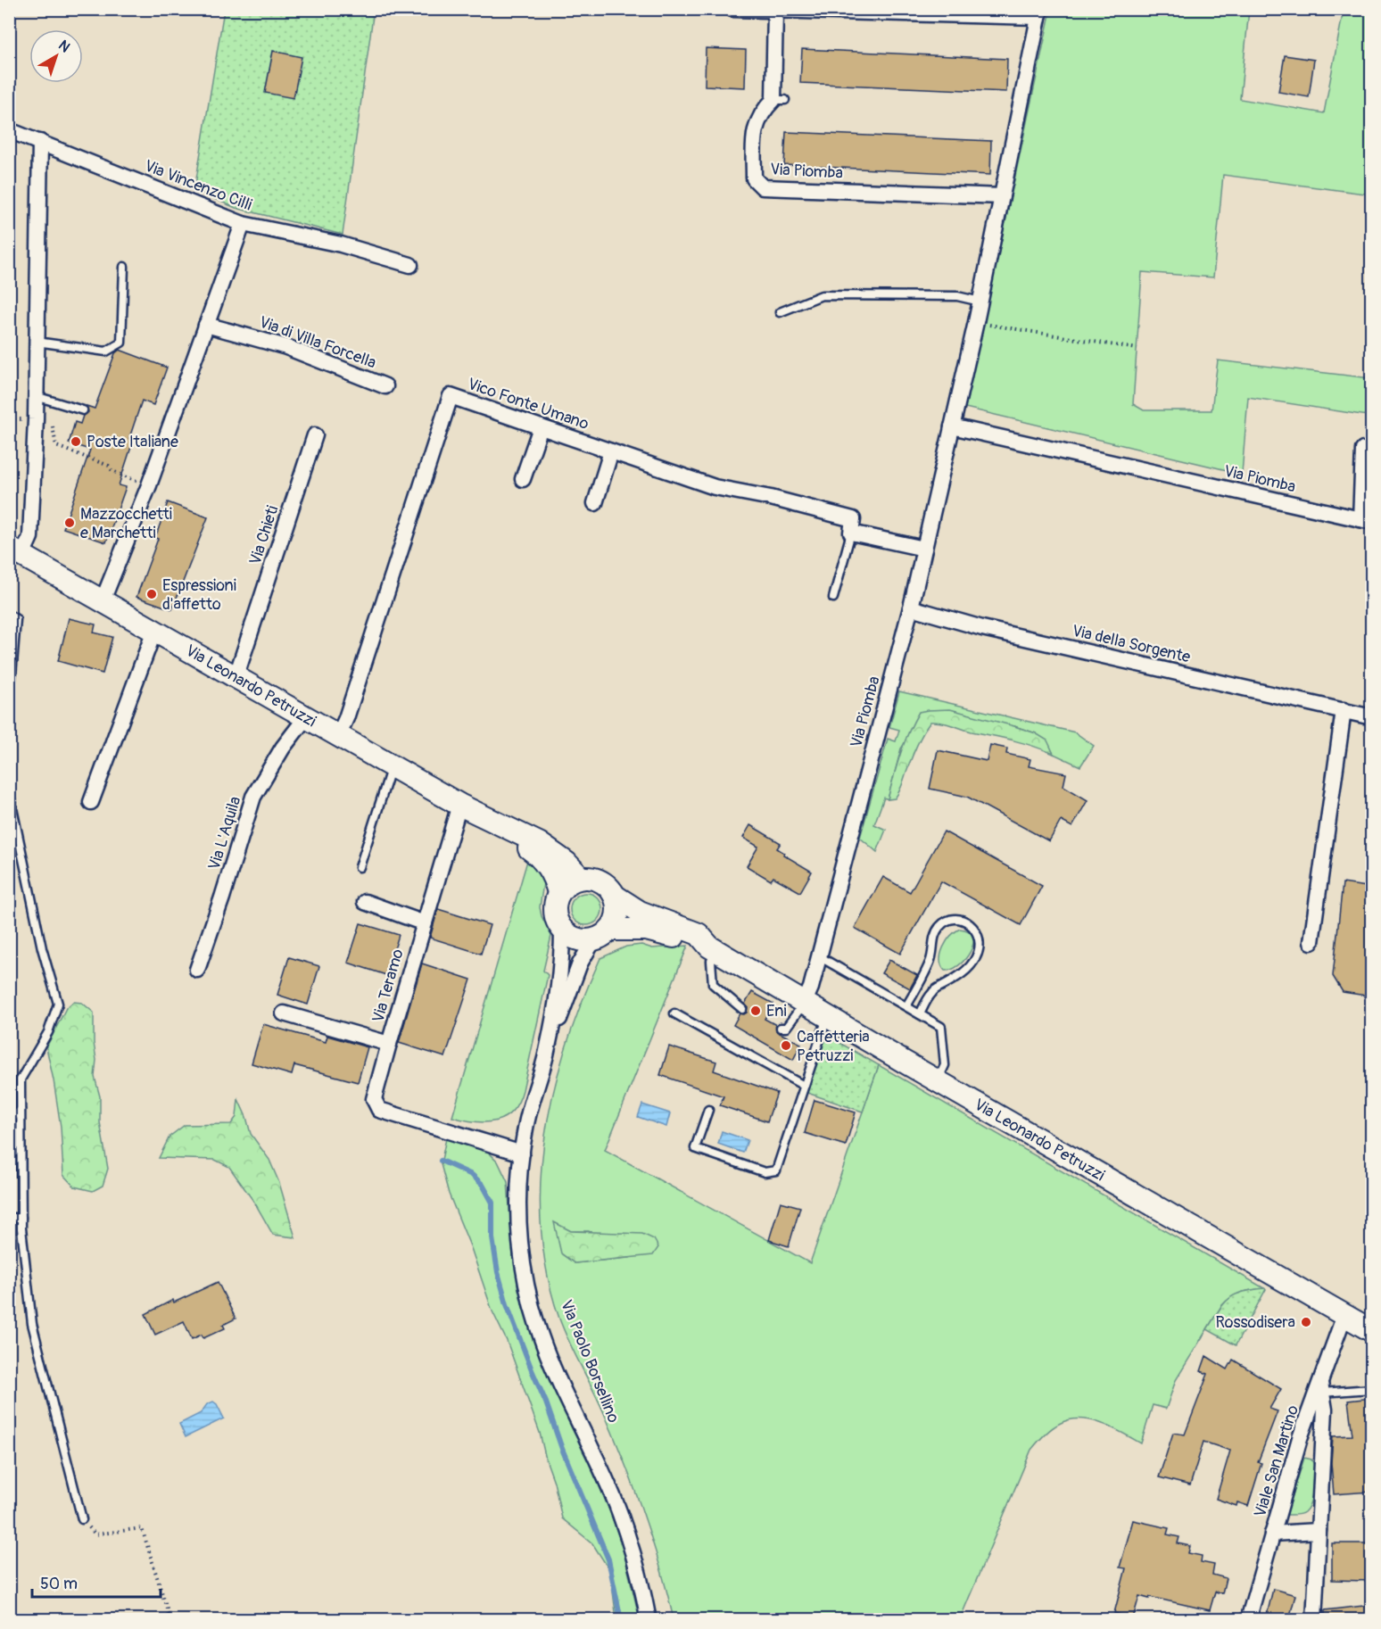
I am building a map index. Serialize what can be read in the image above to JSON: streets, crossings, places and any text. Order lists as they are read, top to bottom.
{
  "streets": {
    "main road": ["Via Leonardo Petruzzi"],
    "street": [
      "Via Piomba",
      "Via Vincenzo Cilli",
      "Via di Villa Forcella",
      "Vico Fonte Umano",
      "Via Chieti",
      "Via della Sorgente",
      "Via L'Aquila",
      "Via Teramo",
      "Via Paolo Borsellino",
      "Viale San Martino"
    ]
  },
  "crossings": [
    ["Via Piomba", "Via della Sorgente"],
    ["Via Piomba", "Via Leonardo Petruzzi"],
    ["Vico Fonte Umano", "Via Leonardo Petruzzi"],
    ["Via Chieti", "Via Leonardo Petruzzi"],
    ["Via Leonardo Petruzzi", "Via L'Aquila"],
    ["Via Leonardo Petruzzi", "Via Teramo"],
    ["Via Leonardo Petruzzi", "Via Paolo Borsellino"],
    ["Via Leonardo Petruzzi", "Viale San Martino"]
  ],
  "places": [
    "Poste Italiane",
    "Mazzocchetti e Marchetti",
    "Espressioni d'affetto",
    "Eni",
    "Caffetteria Petruzzi",
    "Rossodisera"
  ],
  "scale_bar": "50 m",
  "north": "top right"
}
